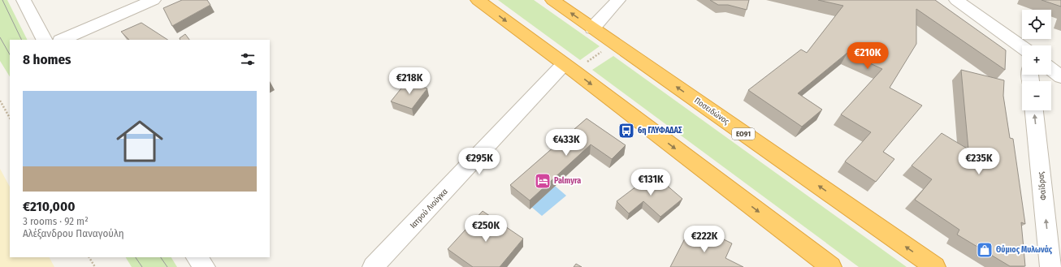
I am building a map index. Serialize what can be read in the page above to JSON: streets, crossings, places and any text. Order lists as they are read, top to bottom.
{
  "streets": {
    "highway": ["Ποσειδώνος", "ΕΟ91"],
    "street": ["Φαίδρας", "Ιατρού Λιούγκα"]
  },
  "one_way": ["Φαίδρας"],
  "places": {
    "bus stop": ["6η ΓΛΥΦΑΔΑΣ"],
    "hotel": ["Palmyra"],
    "shop": ["Θύμιος Μυλωνάς"]
  },
  "page": {
    "map_buttons": ["+", "−"],
    "heading": "8 homes",
    "price": [
      "€210K",
      "€218K",
      "€433K",
      "€295K",
      "€235K",
      "€131K",
      "€250K",
      "€222K"
    ],
    "list": [
      {
        "name": "€210,000",
        "note": "3 rooms · 92 m² · Αλέξανδρου Παναγούλη"
      }
    ]
  }
}
